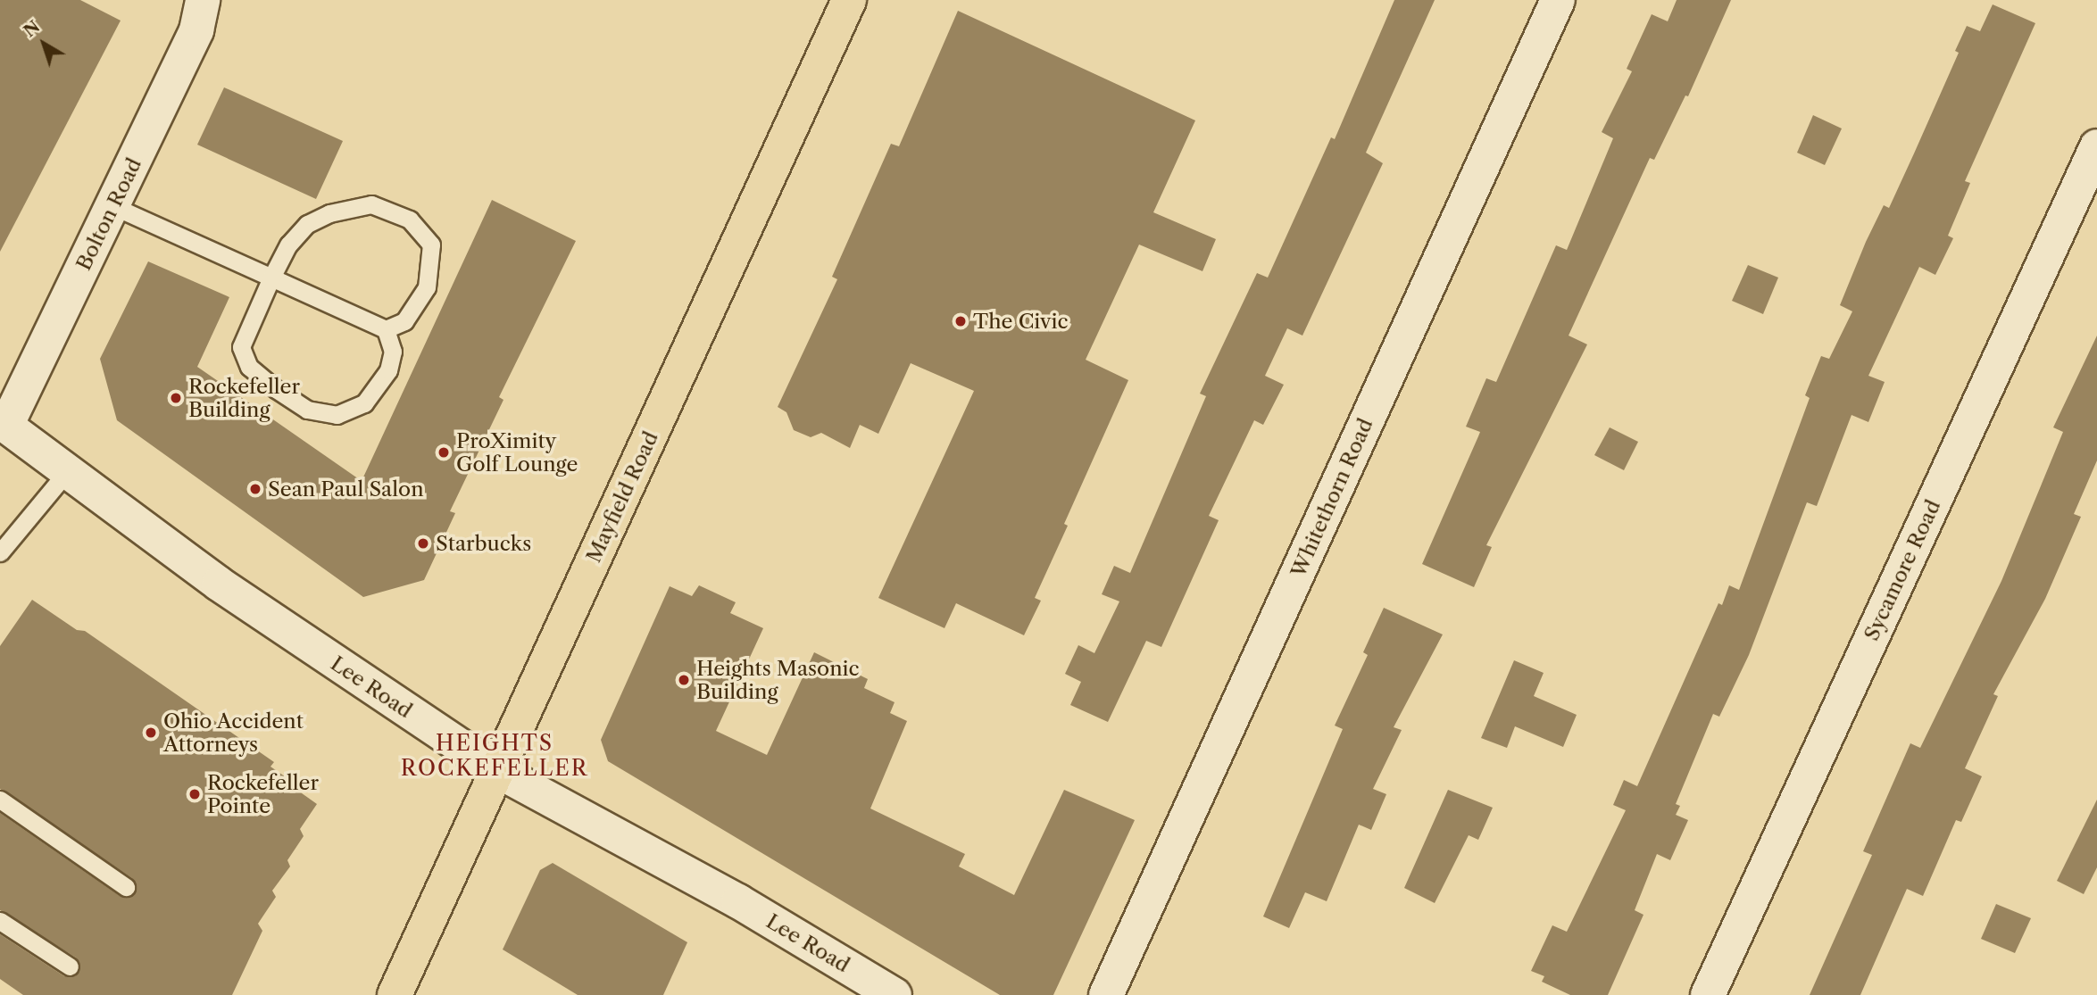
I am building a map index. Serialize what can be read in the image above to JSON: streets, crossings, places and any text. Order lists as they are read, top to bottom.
{
  "streets": {
    "main road": ["Mayfield Road"],
    "street": [
      "Bolton Road",
      "Whitethorn Road",
      "Sycamore Road",
      "Lee Road"
    ]
  },
  "crossings": [
    ["Bolton Road", "Lee Road"],
    ["Mayfield Road", "Lee Road"]
  ],
  "districts": ["HEIGHTS ROCKEFELLER"],
  "places": [
    "The Civic",
    "Rockefeller Building",
    "ProXimity Golf Lounge",
    "Sean Paul Salon",
    "Starbucks",
    "Heights Masonic Building",
    "Ohio Accident Attorneys",
    "Rockefeller Pointe"
  ],
  "north": "top left"
}
